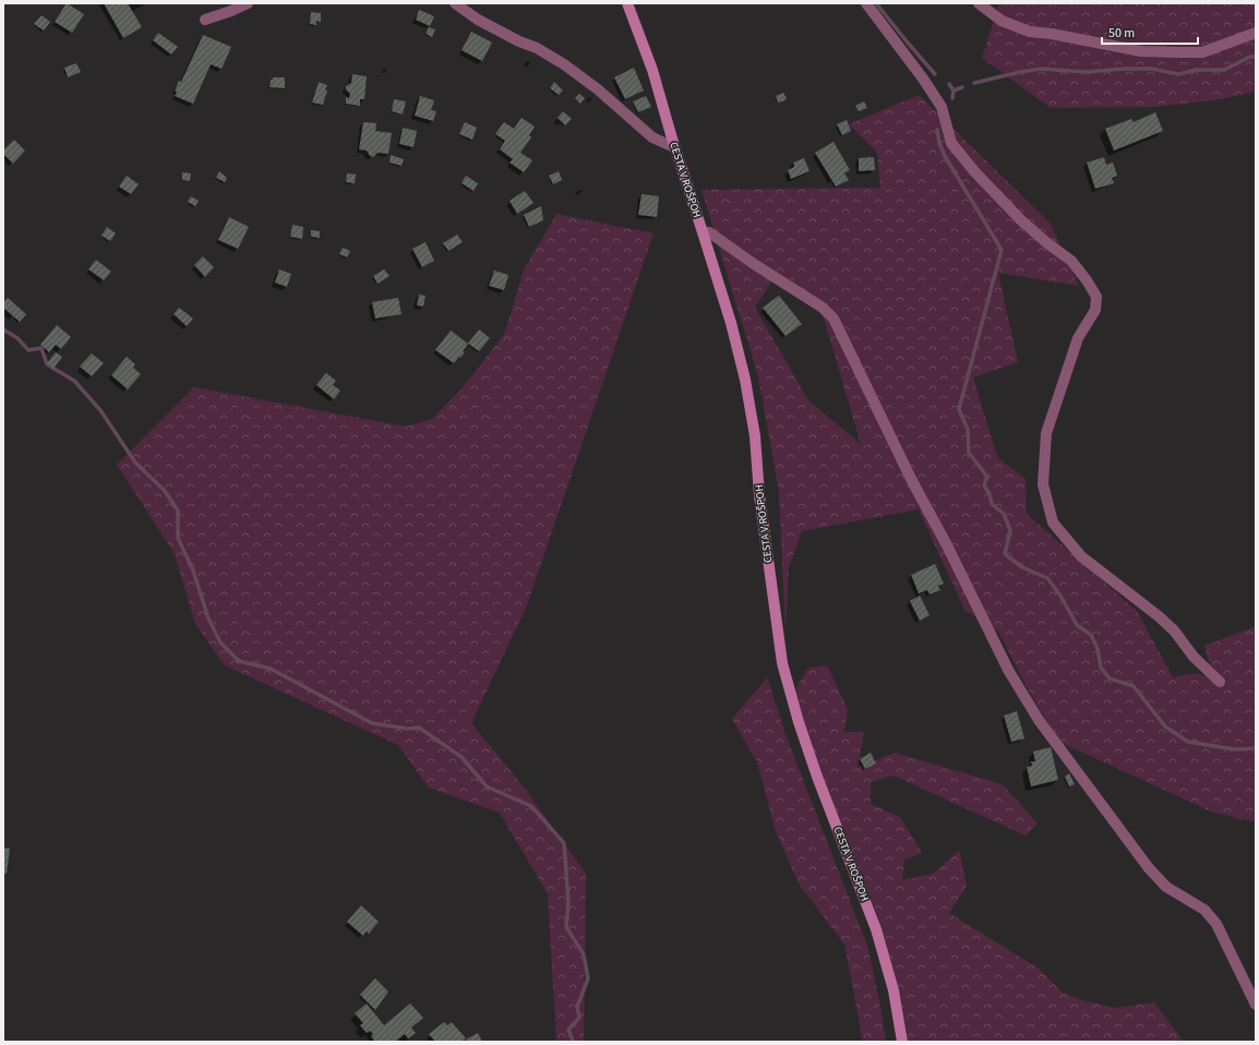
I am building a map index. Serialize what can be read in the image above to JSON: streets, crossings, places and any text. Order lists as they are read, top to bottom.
{
  "streets": {
    "street": ["CESTA V ROŠPOH"]
  },
  "scale_bar": "50 m"
}
